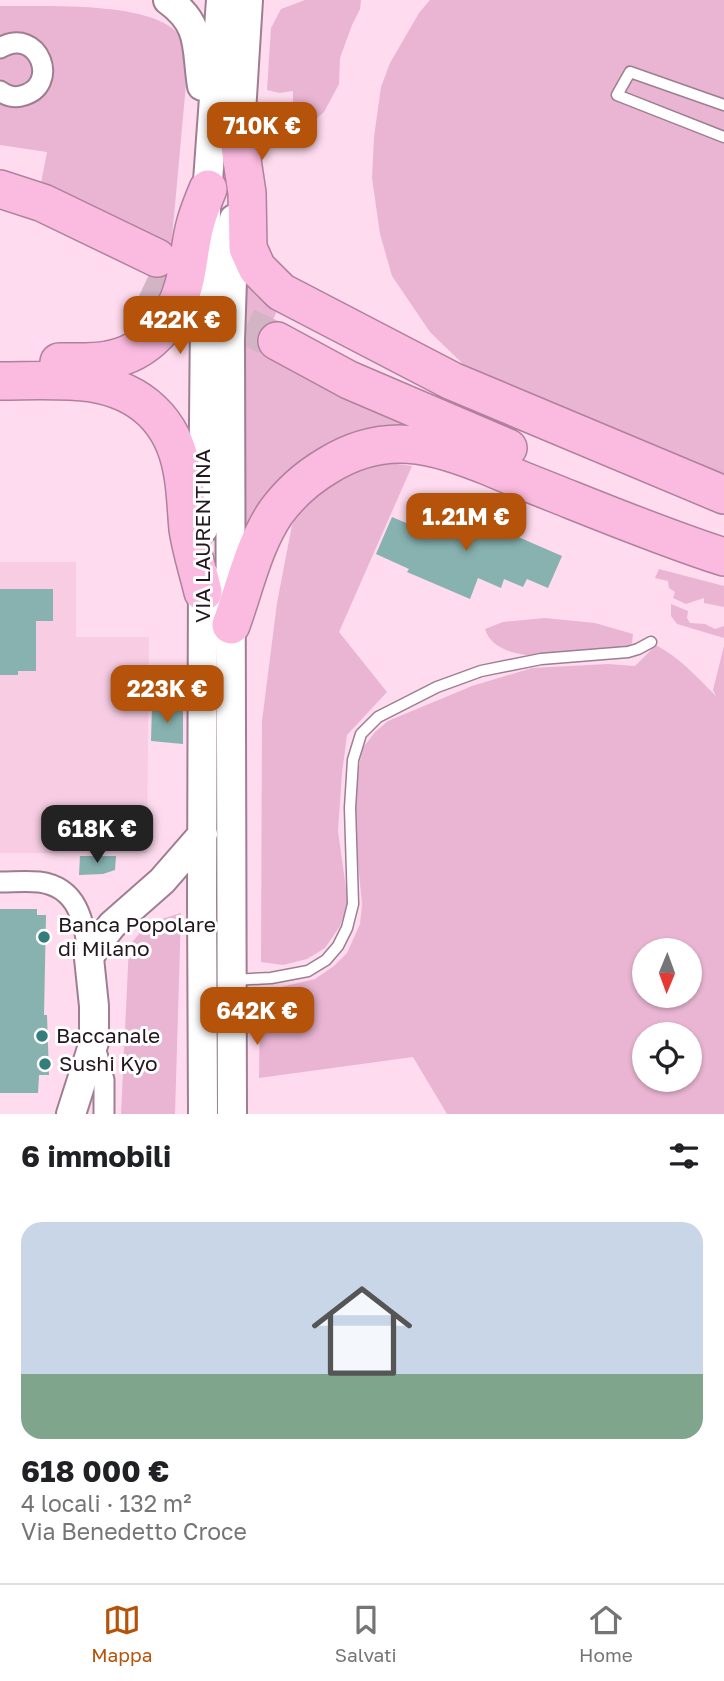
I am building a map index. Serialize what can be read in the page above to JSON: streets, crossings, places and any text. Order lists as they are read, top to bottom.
{
  "streets": {
    "main road": ["VIA LAURENTINA"]
  },
  "places": ["Banca Popolare di Milano", "Baccanale", "Sushi Kyo"],
  "north": "bottom",
  "page": {
    "price": [
      "710K €",
      "422K €",
      "1.21M €",
      "223K €",
      "618K €",
      "642K €"
    ],
    "heading": "6 immobili",
    "list": [
      {
        "name": "618 000 €",
        "note": "4 locali · 132 m² · Via Benedetto Croce"
      }
    ],
    "tabs": ["Mappa", "Salvati", "Home"]
  }
}
